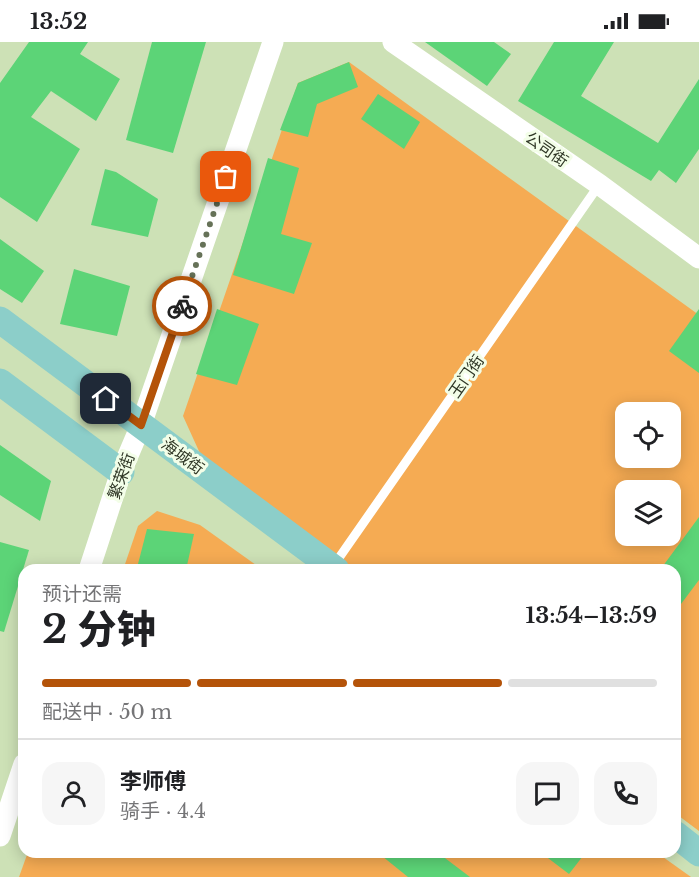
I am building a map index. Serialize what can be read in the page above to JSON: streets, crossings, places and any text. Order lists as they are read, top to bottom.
{
  "streets": {
    "main road": ["海城街"],
    "street": ["公司街", "繁荣街"],
    "lane": ["玉门街"]
  },
  "crossings": [
    ["公司街", "玉门街"],
    ["海城街", "繁荣街"]
  ],
  "page": {
    "status": "13:52",
    "heading": ["2 分钟", "预计还需", "13:54–13:59"],
    "panel": ["李师傅", "骑手 · 4.4"],
    "bar": "配送中 · 50 m"
  }
}
